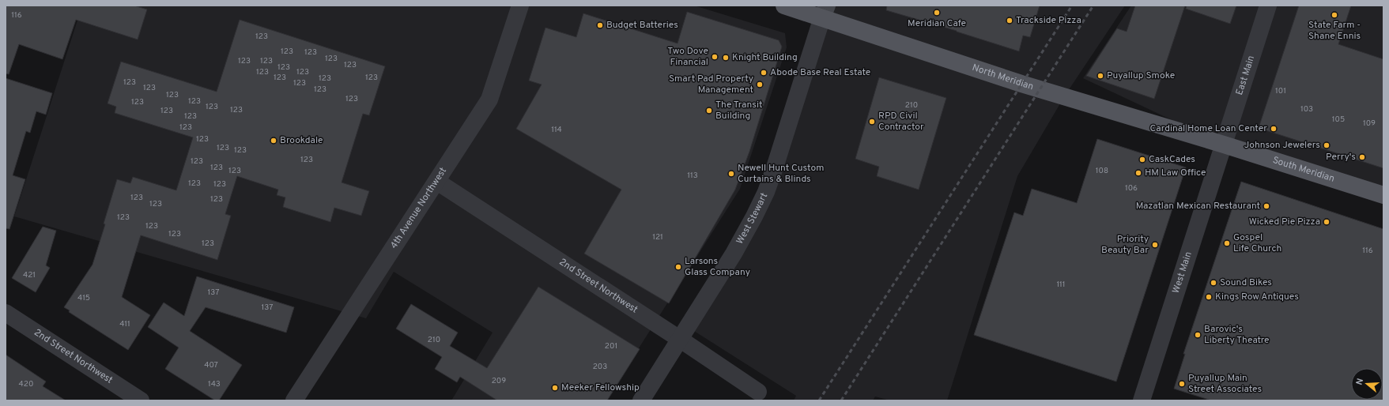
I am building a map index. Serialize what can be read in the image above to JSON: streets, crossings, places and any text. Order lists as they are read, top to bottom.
{
  "streets": {
    "main road": ["North Meridian", "South Meridian"],
    "street": [
      "East Main",
      "4th Avenue Northwest",
      "West Stewart",
      "West Main",
      "2nd Street Northwest"
    ]
  },
  "crossings": [
    ["East Main", "North Meridian"],
    ["East Main", "South Meridian"],
    ["East Main", "West Main"],
    ["North Meridian", "South Meridian"],
    ["North Meridian", "West Stewart"],
    ["North Meridian", "West Main"],
    ["South Meridian", "West Main"],
    ["4th Avenue Northwest", "2nd Street Northwest"],
    ["West Stewart", "2nd Street Northwest"]
  ],
  "places": [
    "Meridian Cafe",
    "State Farm - Shane Ennis",
    "Trackside Pizza",
    "Budget Batteries",
    "Two Dove Financial",
    "Knight Building",
    "Abode Base Real Estate",
    "Puyallup Smoke",
    "Smart Pad Property Management",
    "The Transit Building",
    "RPD Civil Contractor",
    "Cardinal Home Loan Center",
    "Brookdale",
    "Johnson Jewelers",
    "Perry's",
    "CaskCades",
    "HM Law Office",
    "Newell Hunt Custom Curtains & Blinds",
    "Mazatlan Mexican Restaurant",
    "Wicked Pie Pizza",
    "Gospel Life Church",
    "Priority Beauty Bar",
    "Larsons Glass Company",
    "Sound Bikes",
    "Kings Row Antiques",
    "Barovic's Liberty Theatre",
    "Puyallup Main Street Associates",
    "Meeker Fellowship"
  ],
  "house_numbers": [
    "116",
    "123",
    "123",
    "123",
    "123",
    "123",
    "123",
    "123",
    "123",
    "123",
    "123",
    "123",
    "123",
    "123",
    "123",
    "123",
    "123",
    "123",
    "101",
    "123",
    "123",
    "123",
    "123",
    "210",
    "123",
    "103",
    "123",
    "123",
    "123",
    "105",
    "109",
    "123",
    "114",
    "123",
    "123",
    "123",
    "123",
    "123",
    "123",
    "123",
    "108",
    "113",
    "123",
    "123",
    "106",
    "123",
    "123",
    "123",
    "123",
    "123",
    "123",
    "121",
    "123",
    "116",
    "421",
    "111",
    "137",
    "415",
    "137",
    "411",
    "210",
    "201",
    "407",
    "203",
    "209",
    "420",
    "143"
  ],
  "north": "left"
}
